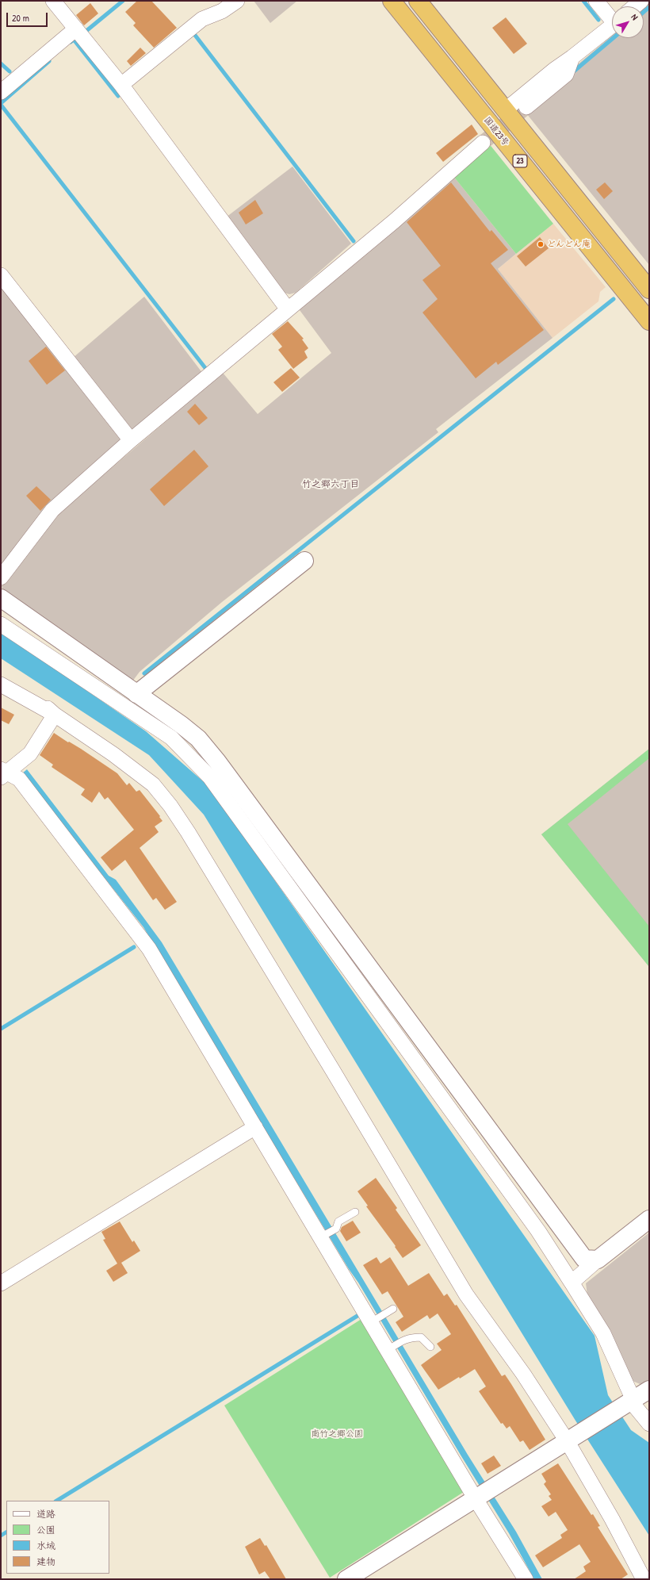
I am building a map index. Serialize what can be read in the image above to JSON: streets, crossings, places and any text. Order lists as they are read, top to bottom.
{
  "streets": {
    "highway": ["国道23号", "23"]
  },
  "districts": ["竹之郷六丁目"],
  "parks": ["南竹之郷公園"],
  "places": ["どんどん庵"],
  "legend": [
    "道路",
    "公園",
    "水域",
    "建物"
  ],
  "scale_bar": "20 m",
  "north": "top right"
}
